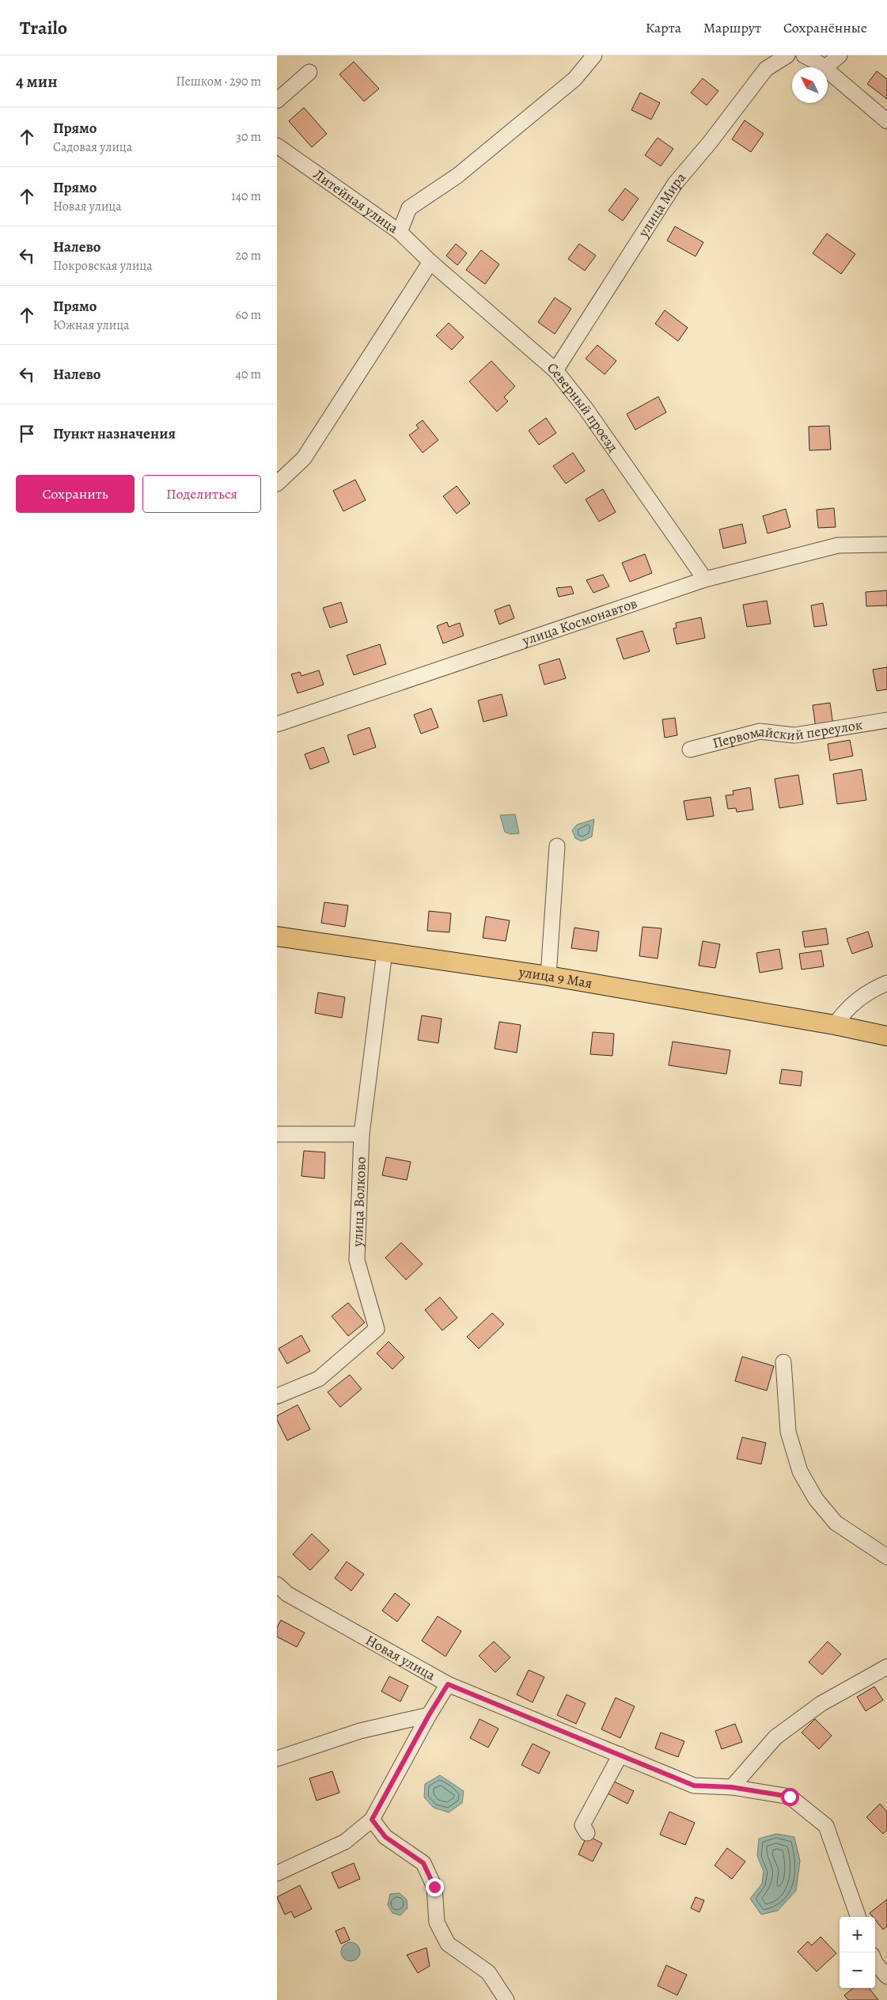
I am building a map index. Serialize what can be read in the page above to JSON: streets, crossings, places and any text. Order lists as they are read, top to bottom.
{
  "streets": {
    "main road": ["улица 9 Мая"],
    "street": [
      "Литейная улица",
      "улица Мира",
      "Северный проезд",
      "улица Космонавтов",
      "Первомайский переулок",
      "улица Волково",
      "Новая улица"
    ]
  },
  "crossings": [
    ["Литейная улица", "Северный проезд"],
    ["улица Мира", "Северный проезд"],
    ["Северный проезд", "улица Космонавтов"],
    ["улица 9 Мая", "улица Волково"]
  ],
  "north": "top left",
  "page": {
    "header": "Trailo",
    "nav": ["Карта", "Маршрут", "Сохранённые"],
    "heading": ["4 мин", "Пешком · 290 m"],
    "list": [
      ["Прямо", "Садовая улица", "30 m"],
      ["Прямо", "Новая улица", "140 m"],
      ["Налево", "Покровская улица", "20 m"],
      ["Прямо", "Южная улица", "60 m"],
      ["Налево", "40 m"],
      "Пункт назначения"
    ],
    "buttons": ["Сохранить", "Поделиться"],
    "map_buttons": ["+", "−"]
  }
}
